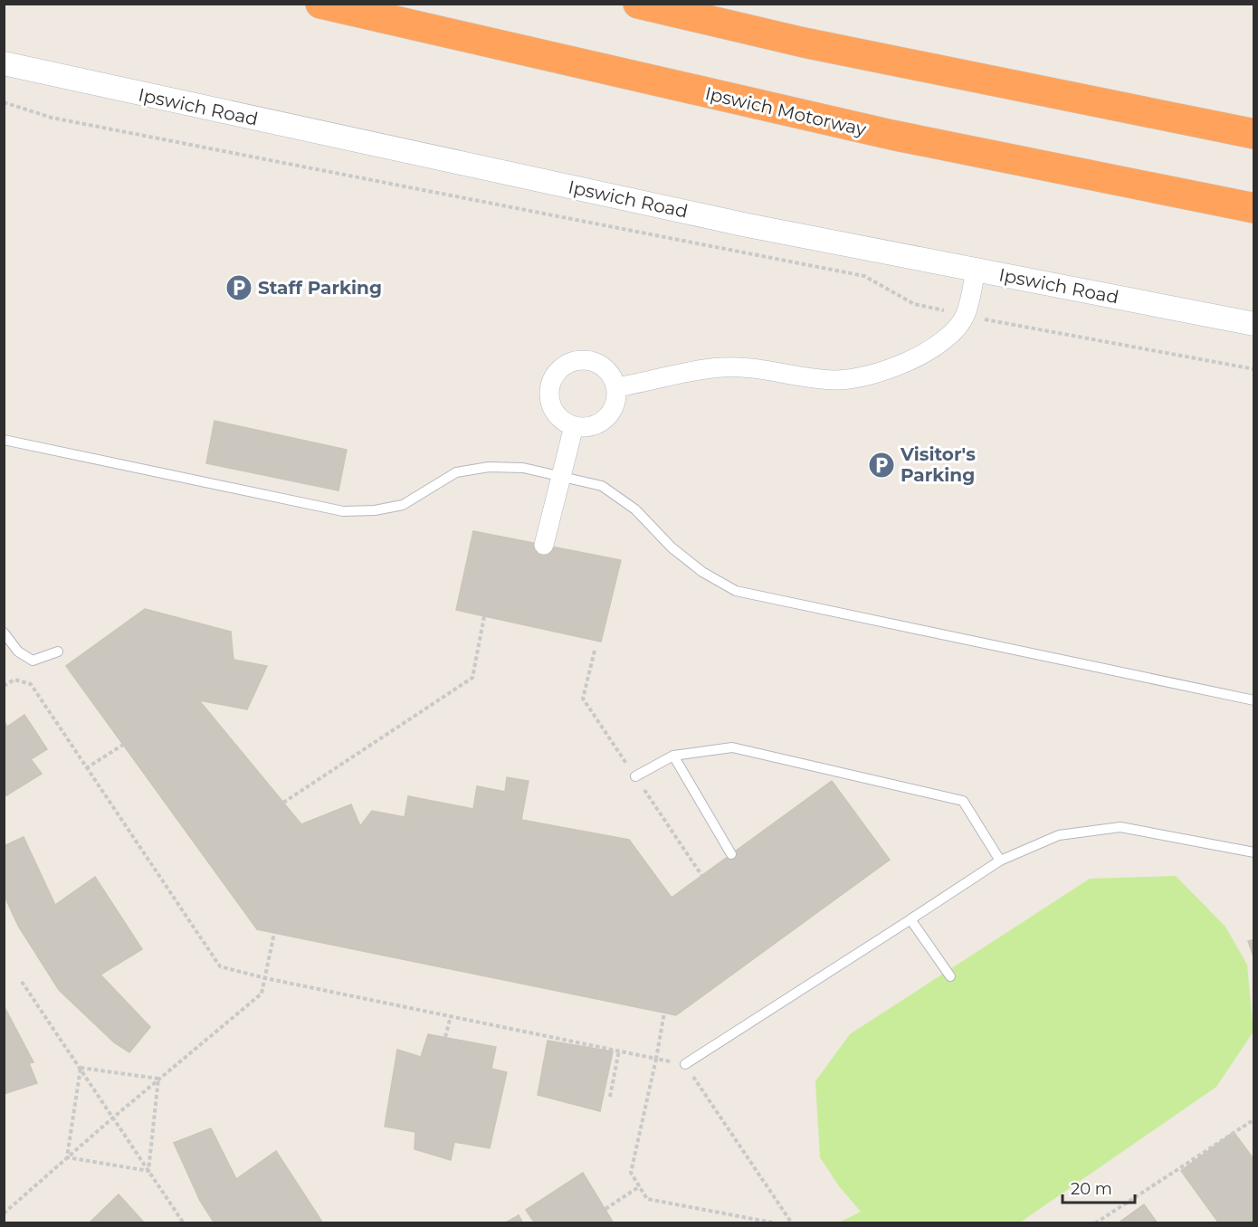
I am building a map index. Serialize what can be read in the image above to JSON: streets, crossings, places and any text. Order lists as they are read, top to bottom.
{
  "streets": {
    "highway": ["Ipswich Motorway"],
    "street": ["Ipswich Road"]
  },
  "places": {
    "parking": ["Staff Parking", "Visitor's Parking"]
  },
  "scale_bar": "20 m"
}
